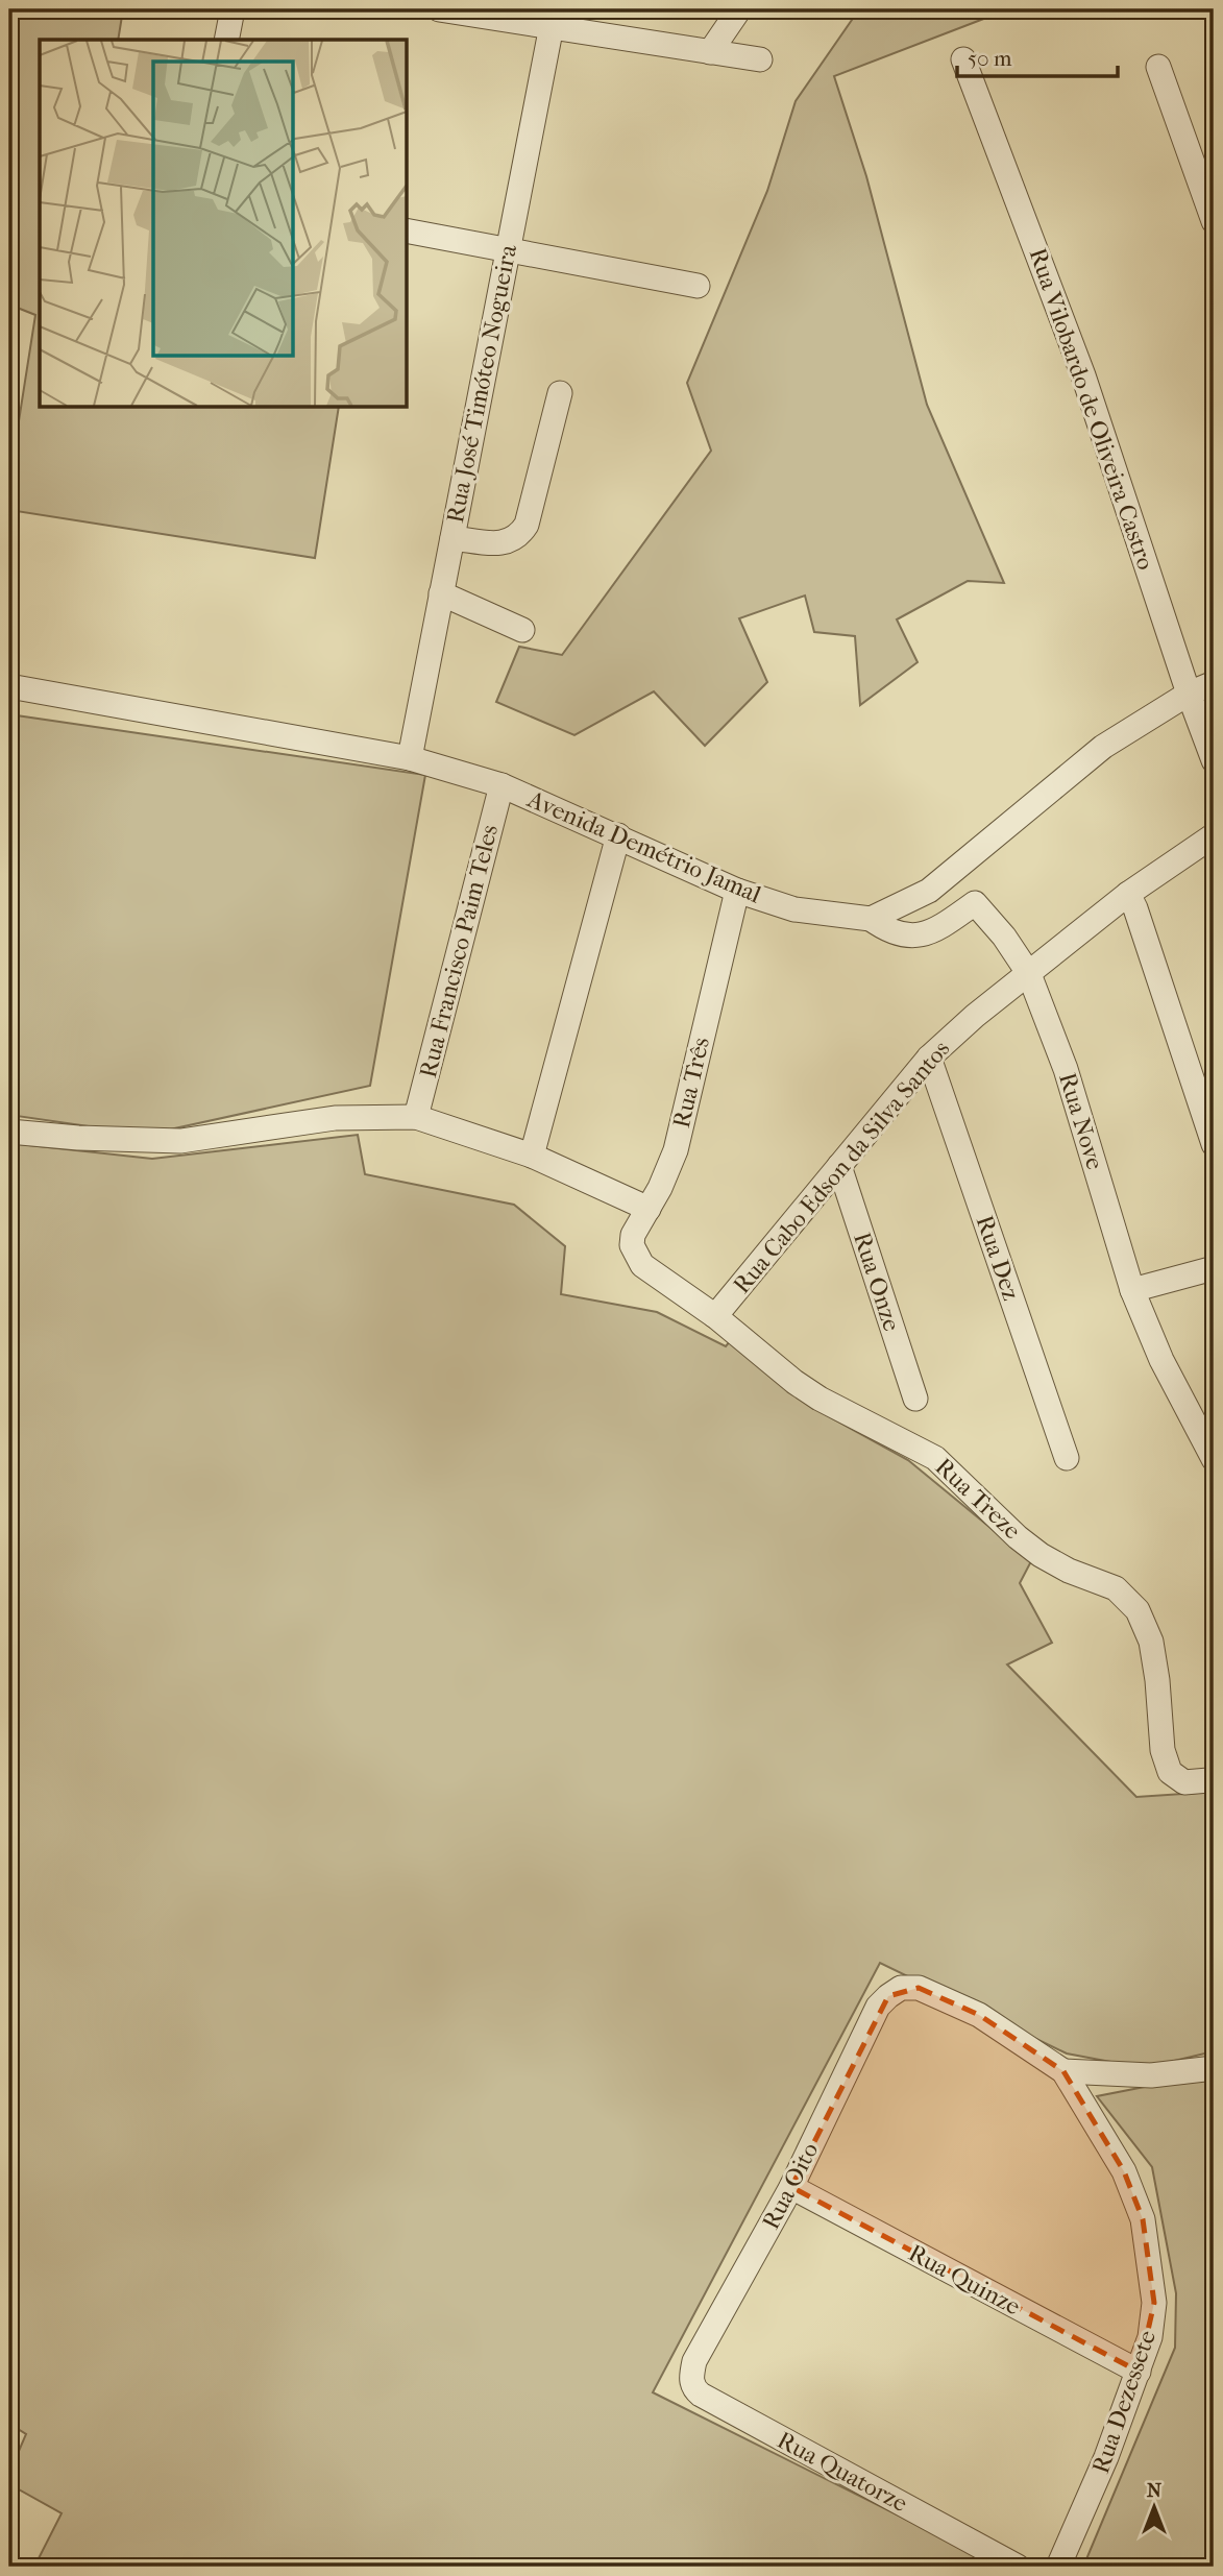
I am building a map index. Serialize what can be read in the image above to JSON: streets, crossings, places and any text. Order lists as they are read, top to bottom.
{
  "streets": {
    "street": [
      "Rua José Timóteo Nogueira",
      "Rua Vilobardo de Oliveira Castro",
      "Avenida Demétrio Jamal",
      "Rua Francisco Paim Teles",
      "Rua Três",
      "Rua Nove",
      "Rua Cabo Edson da Silva Santos",
      "Rua Dez",
      "Rua Onze",
      "Rua Treze",
      "Rua Oito",
      "Rua Quinze",
      "Rua Dezessete",
      "Rua Quatorze"
    ]
  },
  "crossings": [
    ["Rua José Timóteo Nogueira", "Avenida Demétrio Jamal"],
    ["Avenida Demétrio Jamal", "Rua Francisco Paim Teles"],
    ["Avenida Demétrio Jamal", "Rua Três"],
    ["Avenida Demétrio Jamal", "Rua Nove"],
    ["Rua Três", "Rua Treze"],
    ["Rua Nove", "Rua Cabo Edson da Silva Santos"],
    ["Rua Cabo Edson da Silva Santos", "Rua Dez"],
    ["Rua Cabo Edson da Silva Santos", "Rua Onze"],
    ["Rua Cabo Edson da Silva Santos", "Rua Treze"],
    ["Rua Oito", "Rua Quinze"],
    ["Rua Oito", "Rua Dezessete"],
    ["Rua Oito", "Rua Quatorze"],
    ["Rua Quinze", "Rua Dezessete"]
  ],
  "scale_bar": "50 m",
  "north": "top"
}
